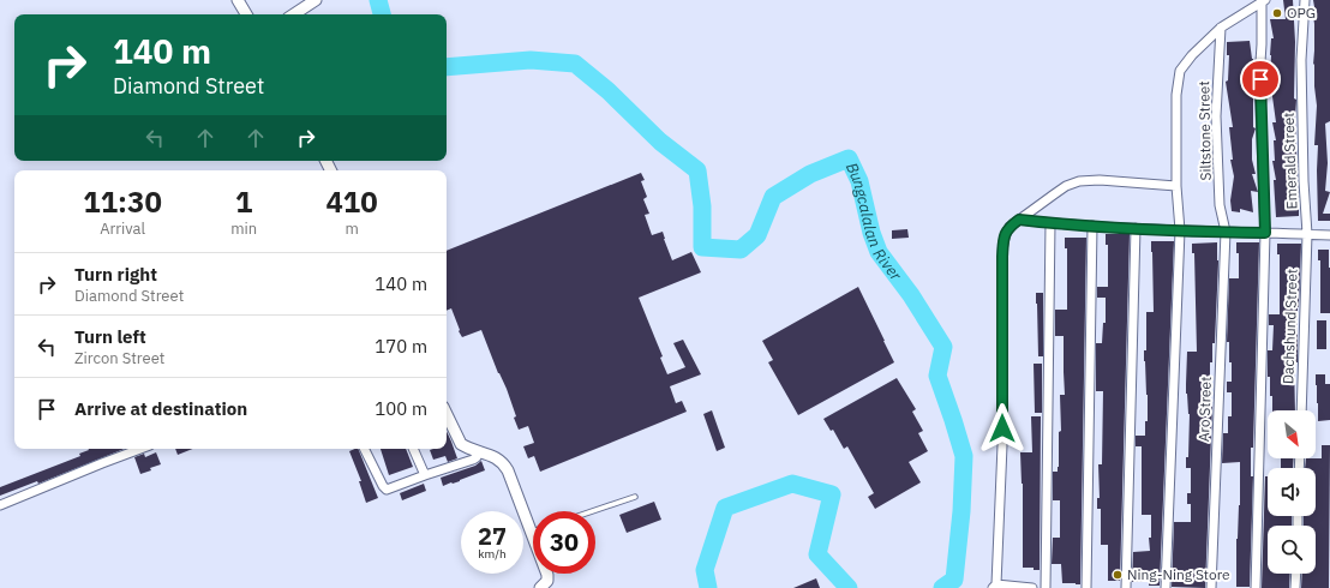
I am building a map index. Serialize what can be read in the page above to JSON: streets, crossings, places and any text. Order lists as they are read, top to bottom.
{
  "streets": {
    "street": [
      "Siltstone Street",
      "Emerald Street",
      "Dachshund Street",
      "Aro Street"
    ]
  },
  "crossings": [
    ["Siltstone Street", "Aro Street"],
    ["Emerald Street", "Dachshund Street"]
  ],
  "water": ["Bungcalalan River"],
  "places": ["OPG", "Ning-Ning Store"],
  "north": "bottom right",
  "page": {
    "turn": ["140 m", "Diamond Street"],
    "eta": [
      "11:30",
      "Arrival",
      "1",
      "min",
      "410",
      "m"
    ],
    "list": [
      {
        "name": "Turn right",
        "note": "Diamond Street",
        "value": "140 m"
      },
      {
        "name": "Turn left",
        "note": "Zircon Street",
        "value": "170 m"
      },
      {
        "name": "Arrive at destination",
        "value": "100 m"
      }
    ],
    "speed": "27 km/h",
    "limit": "30"
  }
}
